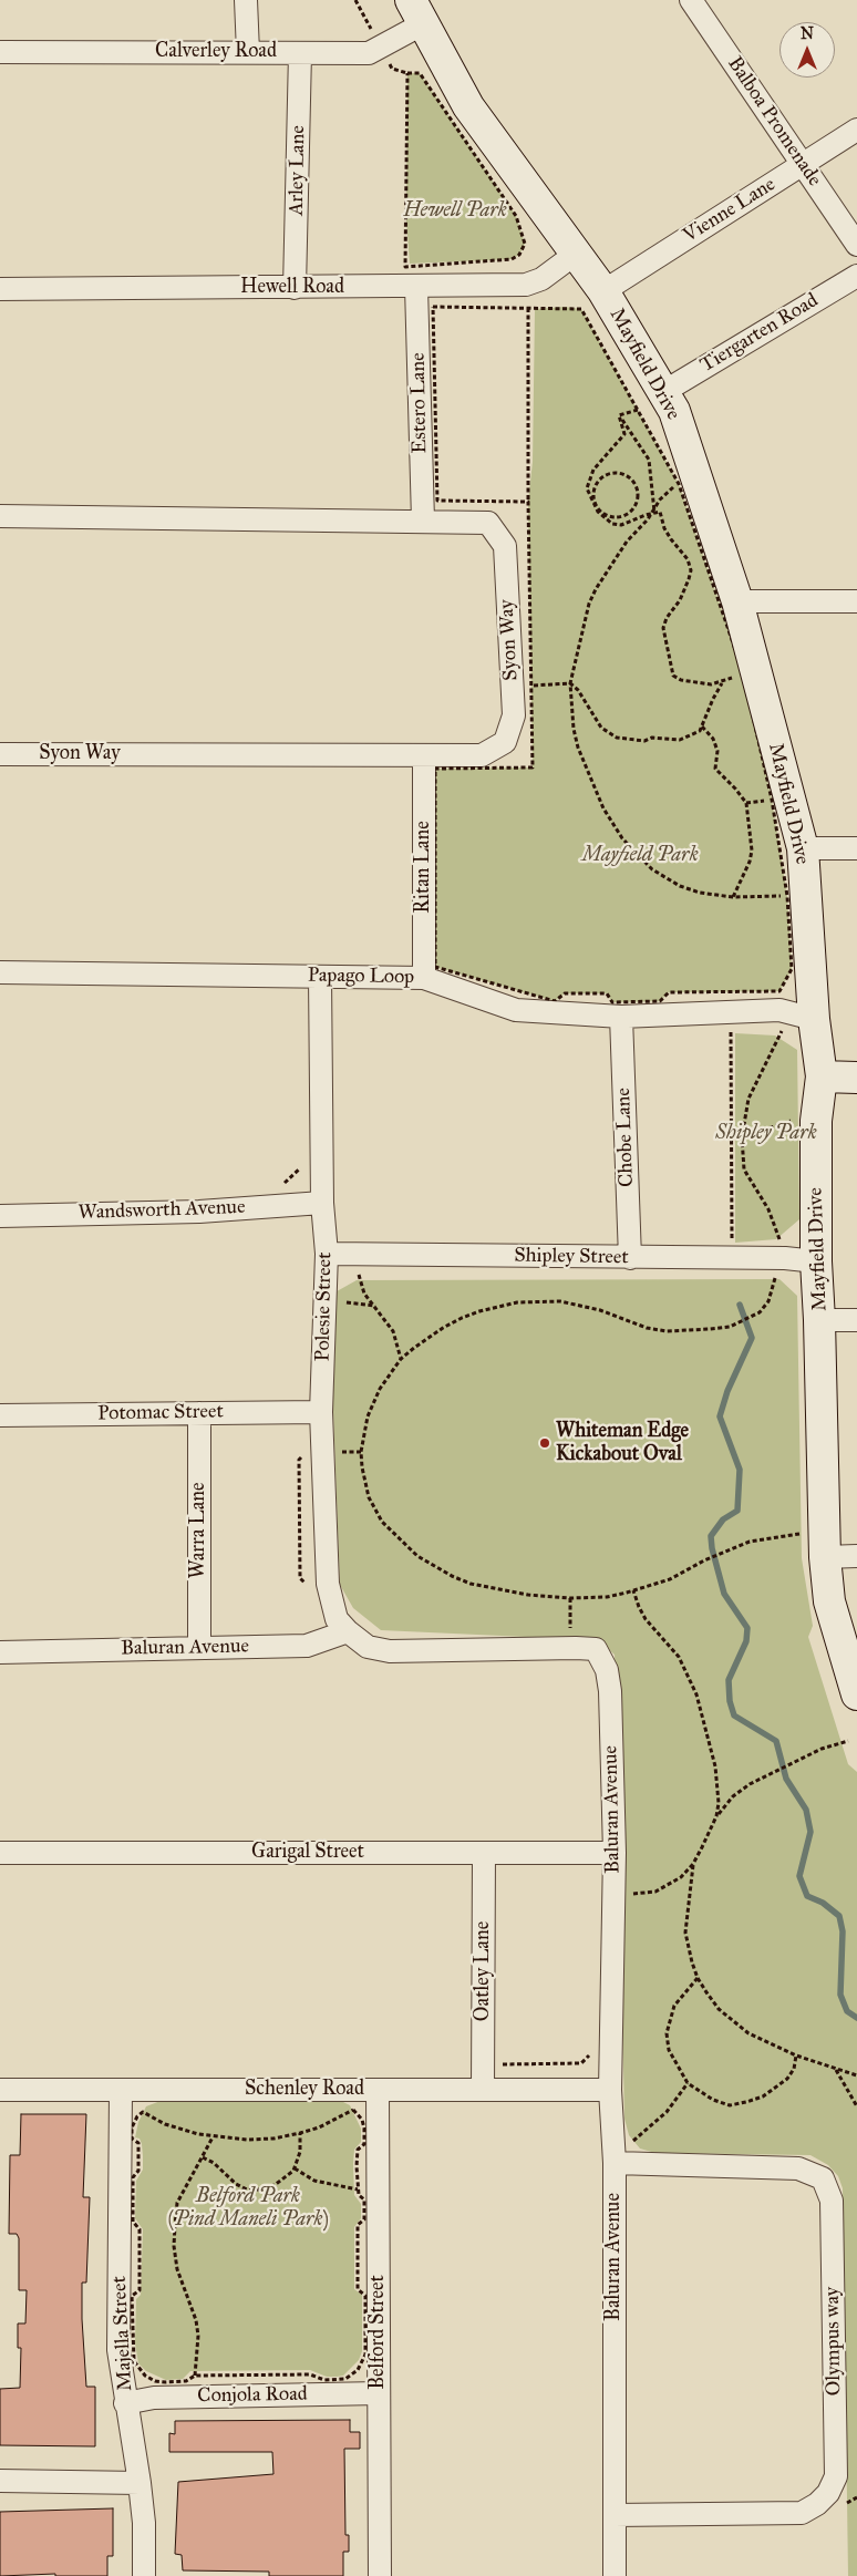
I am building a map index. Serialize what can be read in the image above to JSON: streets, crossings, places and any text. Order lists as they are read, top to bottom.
{
  "streets": {
    "street": [
      "Calverley Road",
      "Balboa Promenade",
      "Arley Lane",
      "Vienne Lane",
      "Hewell Road",
      "Tiergarten Road",
      "Mayfield Drive",
      "Estero Lane",
      "Syon Way",
      "Ritan Lane",
      "Papago Loop",
      "Chobe Lane",
      "Wandsworth Avenue",
      "Shipley Street",
      "Polesie Street",
      "Potomac Street",
      "Warra Lane",
      "Baluran Avenue",
      "Garigal Street",
      "Oatley Lane",
      "Schenley Road",
      "Belford Street",
      "Majella Street",
      "Olympus way",
      "Conjola Road"
    ]
  },
  "crossings": [
    ["Calverley Road", "Arley Lane"],
    ["Calverley Road", "Mayfield Drive"],
    ["Balboa Promenade", "Vienne Lane"],
    ["Arley Lane", "Hewell Road"],
    ["Vienne Lane", "Mayfield Drive"],
    ["Hewell Road", "Mayfield Drive"],
    ["Hewell Road", "Estero Lane"],
    ["Tiergarten Road", "Mayfield Drive"],
    ["Mayfield Drive", "Papago Loop"],
    ["Mayfield Drive", "Shipley Street"],
    ["Estero Lane", "Syon Way"],
    ["Syon Way", "Ritan Lane"],
    ["Ritan Lane", "Papago Loop"],
    ["Papago Loop", "Chobe Lane"],
    ["Papago Loop", "Polesie Street"],
    ["Chobe Lane", "Shipley Street"],
    ["Wandsworth Avenue", "Polesie Street"],
    ["Shipley Street", "Polesie Street"],
    ["Polesie Street", "Potomac Street"],
    ["Polesie Street", "Baluran Avenue"],
    ["Potomac Street", "Warra Lane"],
    ["Warra Lane", "Baluran Avenue"],
    ["Baluran Avenue", "Garigal Street"],
    ["Baluran Avenue", "Schenley Road"],
    ["Baluran Avenue", "Olympus way"],
    ["Garigal Street", "Oatley Lane"],
    ["Oatley Lane", "Schenley Road"],
    ["Schenley Road", "Belford Street"],
    ["Schenley Road", "Majella Street"],
    ["Belford Street", "Conjola Road"],
    ["Majella Street", "Conjola Road"]
  ],
  "parks": [
    "Hewell Park",
    "Mayfield Park",
    "Shipley Park",
    "Belford Park (Pind Maneli Park)"
  ],
  "places": ["Whiteman Edge Kickabout Oval"],
  "north": "top"
}
